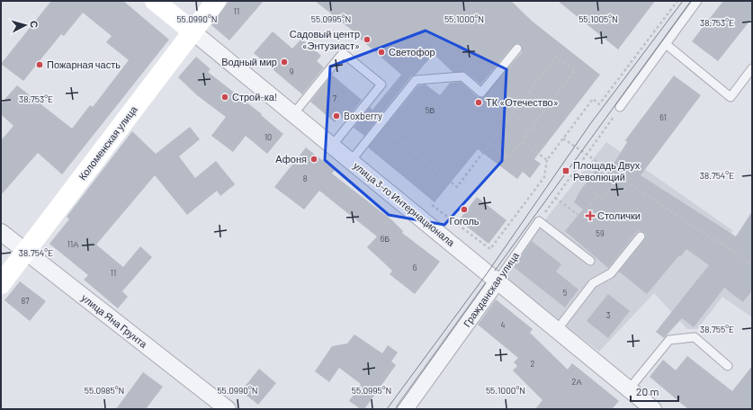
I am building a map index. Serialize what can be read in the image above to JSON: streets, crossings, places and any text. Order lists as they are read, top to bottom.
{
  "streets": {
    "street": [
      "Коломенская улица",
      "улица 3-го Интернационала",
      "Гражданская улица",
      "улица Яна Грунта"
    ]
  },
  "crossings": [
    ["Коломенская улица", "улица 3-го Интернационала"],
    ["Коломенская улица", "улица Яна Грунта"],
    ["улица 3-го Интернационала", "Гражданская улица"]
  ],
  "places": {
    "other": [
      "Садовый центр «Энтузиаст»",
      "Светофор",
      "Водный мир",
      "Пожарная часть",
      "Строй-ка!",
      "ТК «Отечество»",
      "Boxberry",
      "Афоня",
      "Гоголь"
    ],
    "transit": ["Площадь Двух Революций"],
    "health": ["Столички"]
  },
  "house_numbers": [
    "11",
    "9",
    "7",
    "5В",
    "61",
    "10",
    "8",
    "59",
    "6Б",
    "11А",
    "6",
    "11",
    "5",
    "87",
    "3",
    "4",
    "2",
    "2А"
  ],
  "scale_bar": "20 m",
  "north": "right",
  "coordinates": [
    "55.0990°N",
    "55.0995°N",
    "55.1000°N",
    "55.1005°N",
    "38.753°E",
    "38.754°E",
    "38.755°E",
    "55.0985°N"
  ]
}
